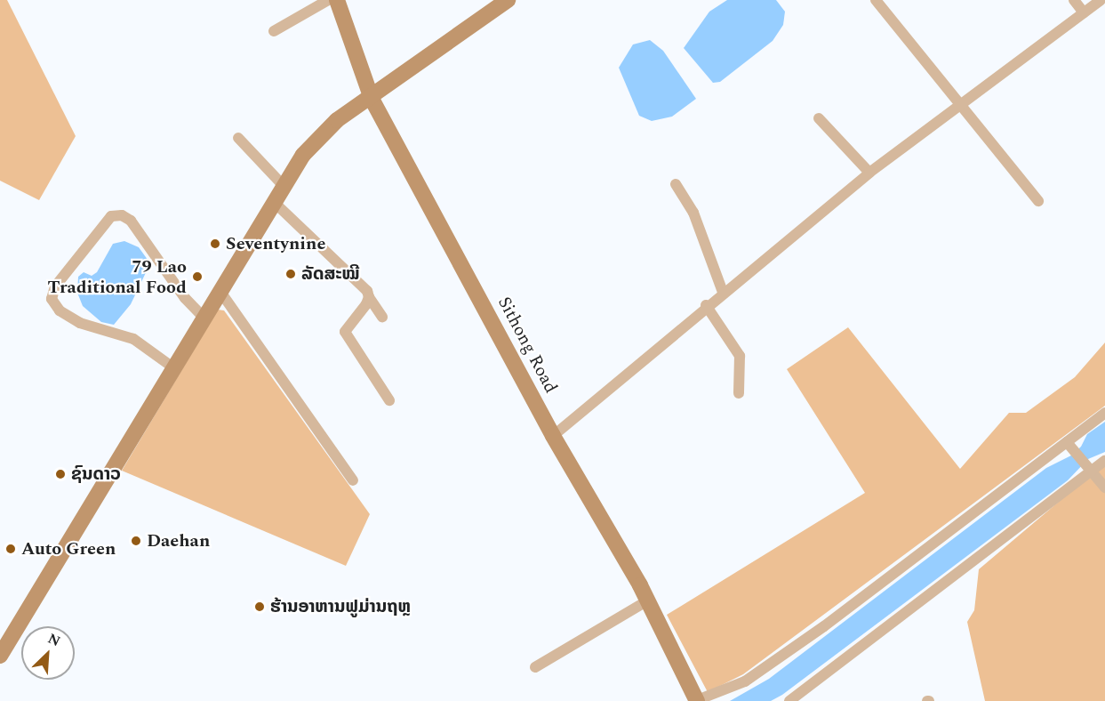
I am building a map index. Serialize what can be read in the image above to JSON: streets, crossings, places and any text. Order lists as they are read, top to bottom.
{
  "streets": {
    "street": ["Sithong Road"]
  },
  "places": [
    "Seventynine",
    "ລັດສະໝີ",
    "79 Lao Traditional Food",
    "ຊົນດາວ",
    "Daehan",
    "Auto Green",
    "ຮ້ານອາຫານຟູມ່ານຖຫຼ"
  ],
  "north": "top right"
}
